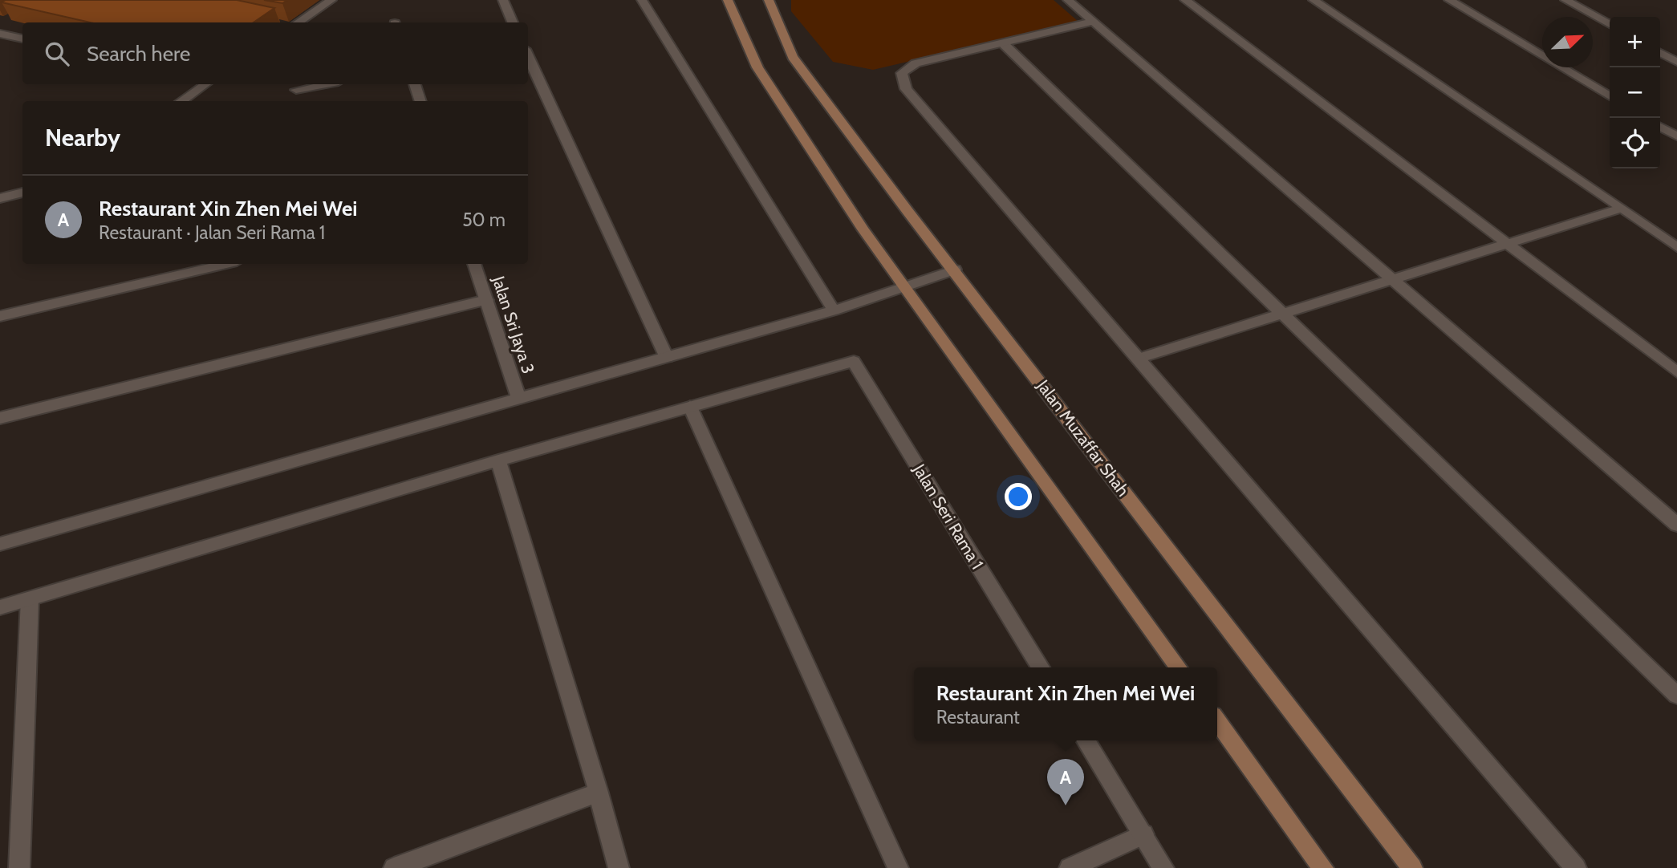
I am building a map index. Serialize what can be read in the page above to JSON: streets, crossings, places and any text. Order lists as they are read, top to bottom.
{
  "streets": {
    "main road": ["Jalan Muzaffar Shah"],
    "street": ["Jalan Sri Jaya 3", "Jalan Seri Rama 1"]
  },
  "north": "top right",
  "page": {
    "map_buttons": ["+", "−"],
    "search": "Search here",
    "heading": "Nearby",
    "list": [
      {
        "mark": "A",
        "name": "Restaurant Xin Zhen Mei Wei",
        "note": "Restaurant · Jalan Seri Rama 1",
        "value": "50 m"
      }
    ],
    "popup": ["Restaurant Xin Zhen Mei Wei", "Restaurant"],
    "pins": "A"
  }
}
